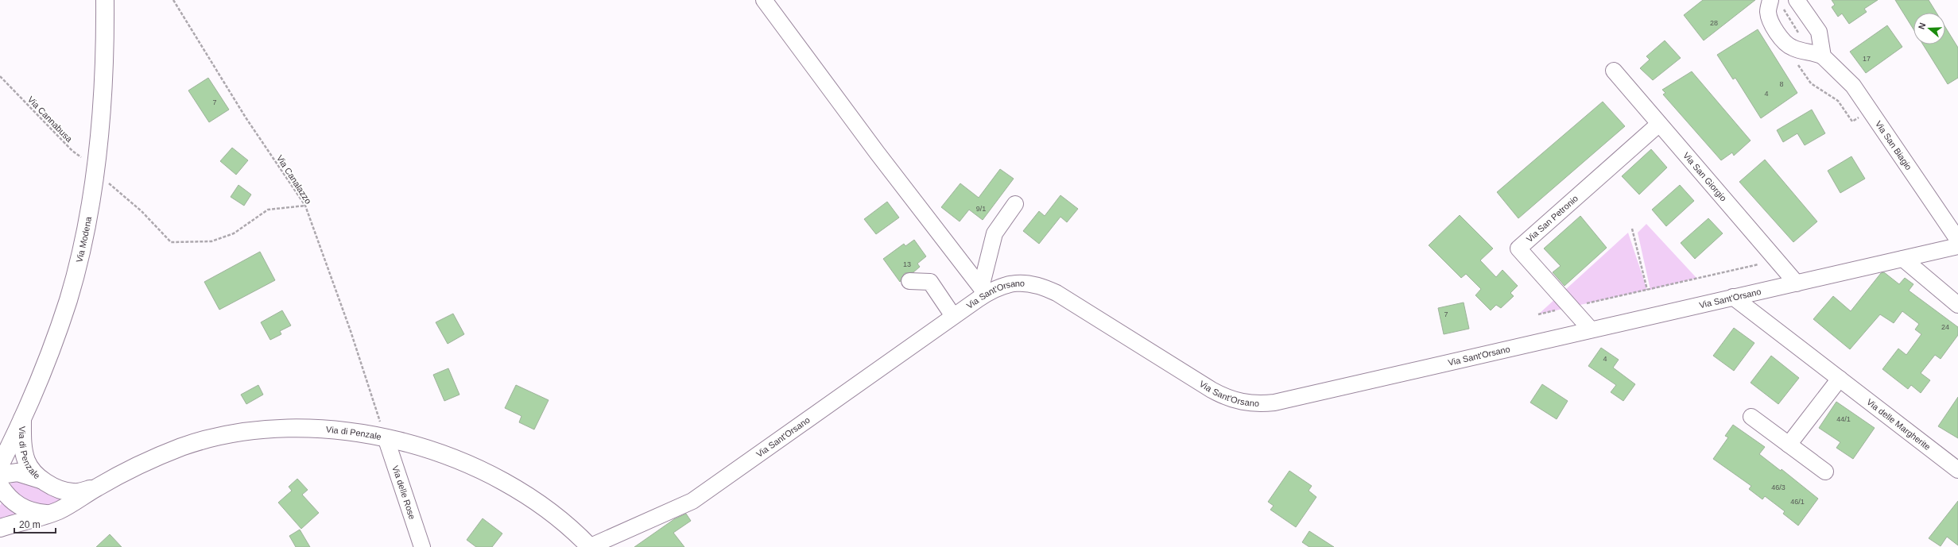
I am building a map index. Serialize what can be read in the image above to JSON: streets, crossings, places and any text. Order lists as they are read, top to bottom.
{
  "streets": {
    "street": [
      "Via San Biagio",
      "Via San Giorgio",
      "Via San Petronio",
      "Via Modena",
      "Via Sant'Orsano",
      "Via delle Margherite",
      "Via di Penzale",
      "Via delle Rose"
    ],
    "path": ["Via Cannabusa", "Via Canalazzo"]
  },
  "crossings": [
    ["Via Cannabusa", "Via Canalazzo"],
    ["Via Cannabusa", "Via Modena"],
    ["Via San Giorgio", "Via San Petronio"],
    ["Via San Giorgio", "Via Sant'Orsano"],
    ["Via Canalazzo", "Via di Penzale"],
    ["Via Canalazzo", "Via delle Rose"],
    ["Via San Petronio", "Via Sant'Orsano"],
    ["Via Modena", "Via di Penzale"],
    ["Via Sant'Orsano", "Via delle Margherite"],
    ["Via Sant'Orsano", "Via di Penzale"],
    ["Via di Penzale", "Via delle Rose"]
  ],
  "house_numbers": [
    "28",
    "17",
    "8",
    "4",
    "7",
    "9/1",
    "13",
    "7",
    "24",
    "4",
    "44/1",
    "46/3",
    "46/1"
  ],
  "scale_bar": "20 m",
  "north": "left"
}
